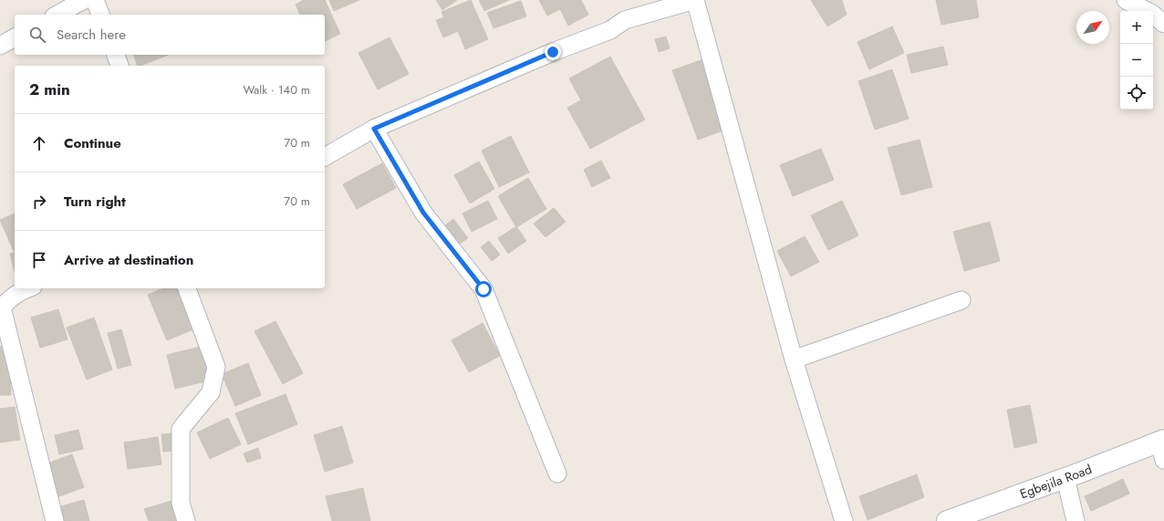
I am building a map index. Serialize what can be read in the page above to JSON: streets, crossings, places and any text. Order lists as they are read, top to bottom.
{
  "streets": {
    "street": ["Egbejila Road"]
  },
  "north": "top right",
  "page": {
    "map_buttons": ["+", "−"],
    "search": "Search here",
    "heading": ["2 min", "Walk · 140 m"],
    "list": [
      ["Continue", "70 m"],
      ["Turn right", "70 m"],
      "Arrive at destination"
    ]
  }
}
